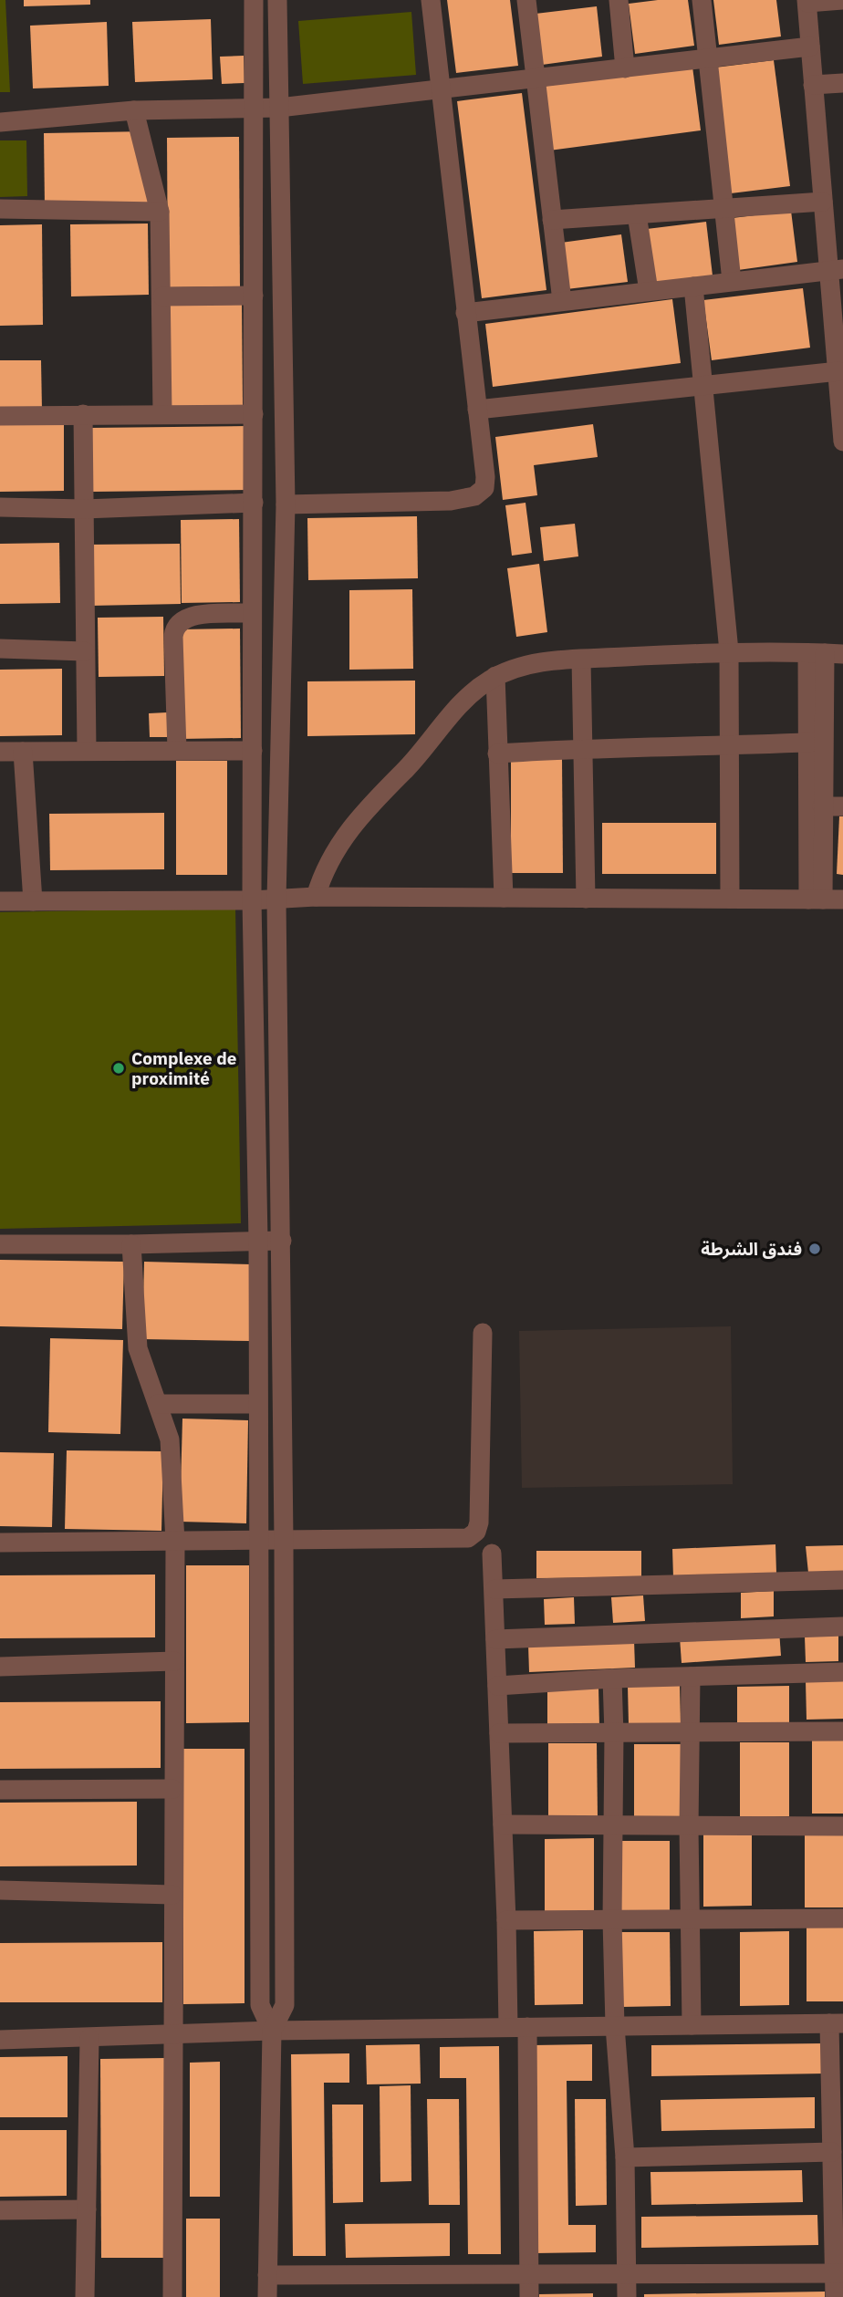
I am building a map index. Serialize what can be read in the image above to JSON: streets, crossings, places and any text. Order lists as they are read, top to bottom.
{
  "places": ["Complexe de proximité", "فندق الشرطة"]
}
